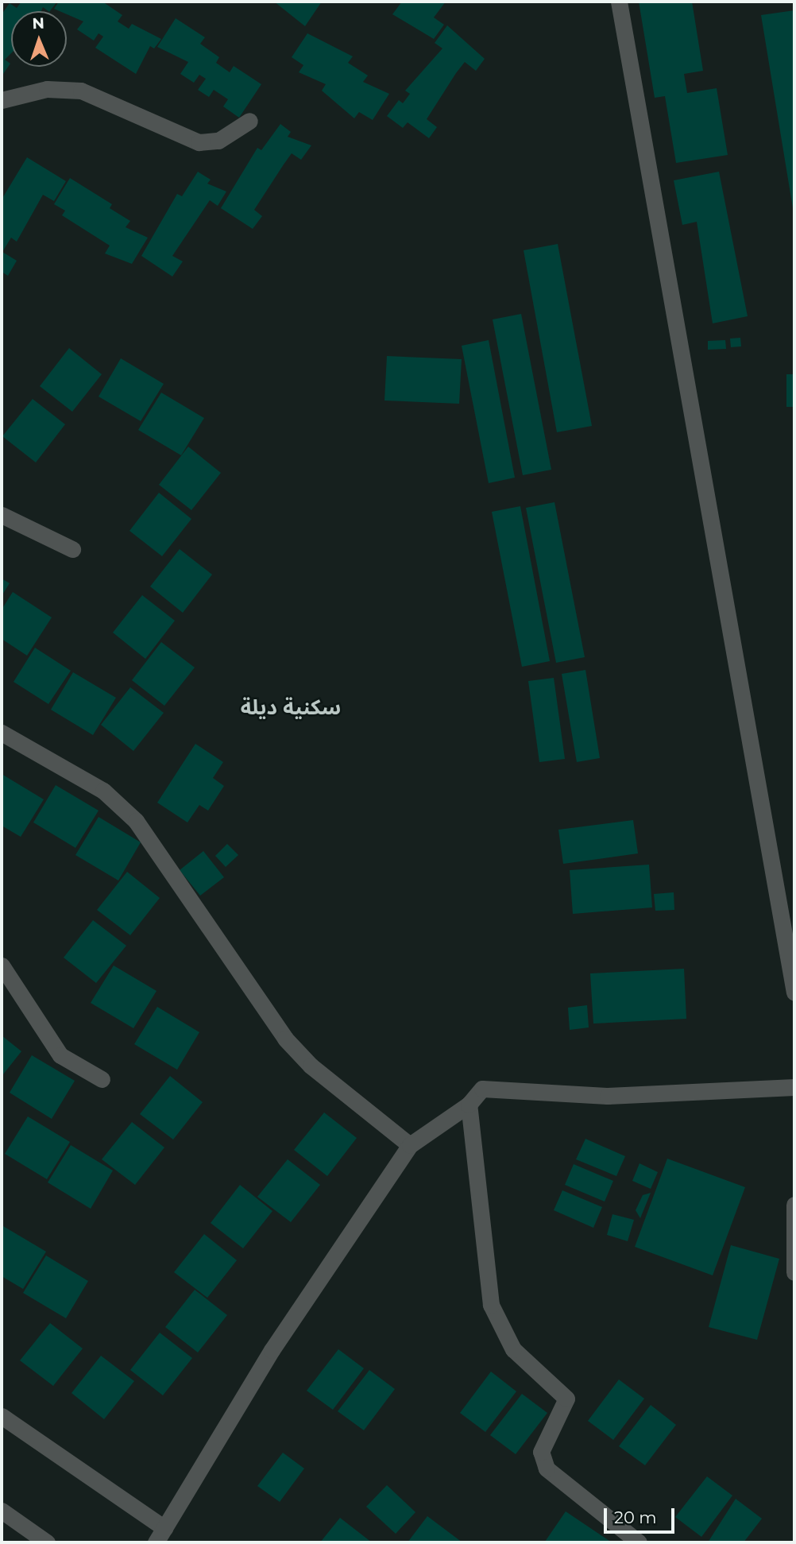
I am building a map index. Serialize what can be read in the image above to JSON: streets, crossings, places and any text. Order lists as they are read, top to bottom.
{
  "districts": ["سكنية ديلة"],
  "scale_bar": "20 m",
  "north": "top"
}
